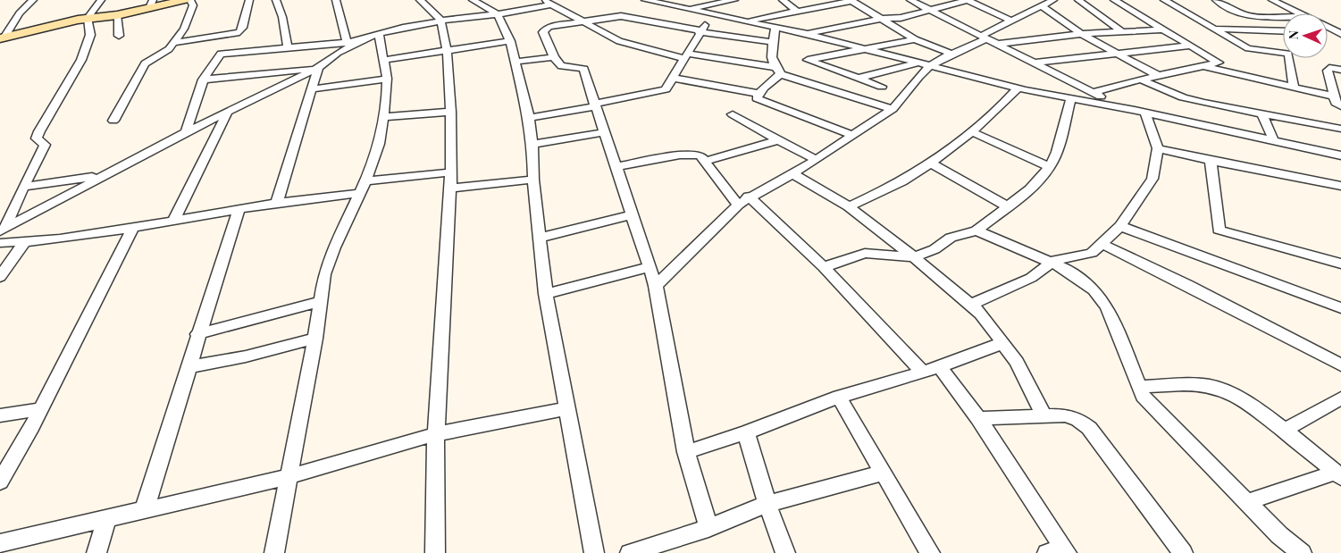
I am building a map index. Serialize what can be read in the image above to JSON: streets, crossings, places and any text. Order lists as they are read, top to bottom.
{
  "north": "left"
}
